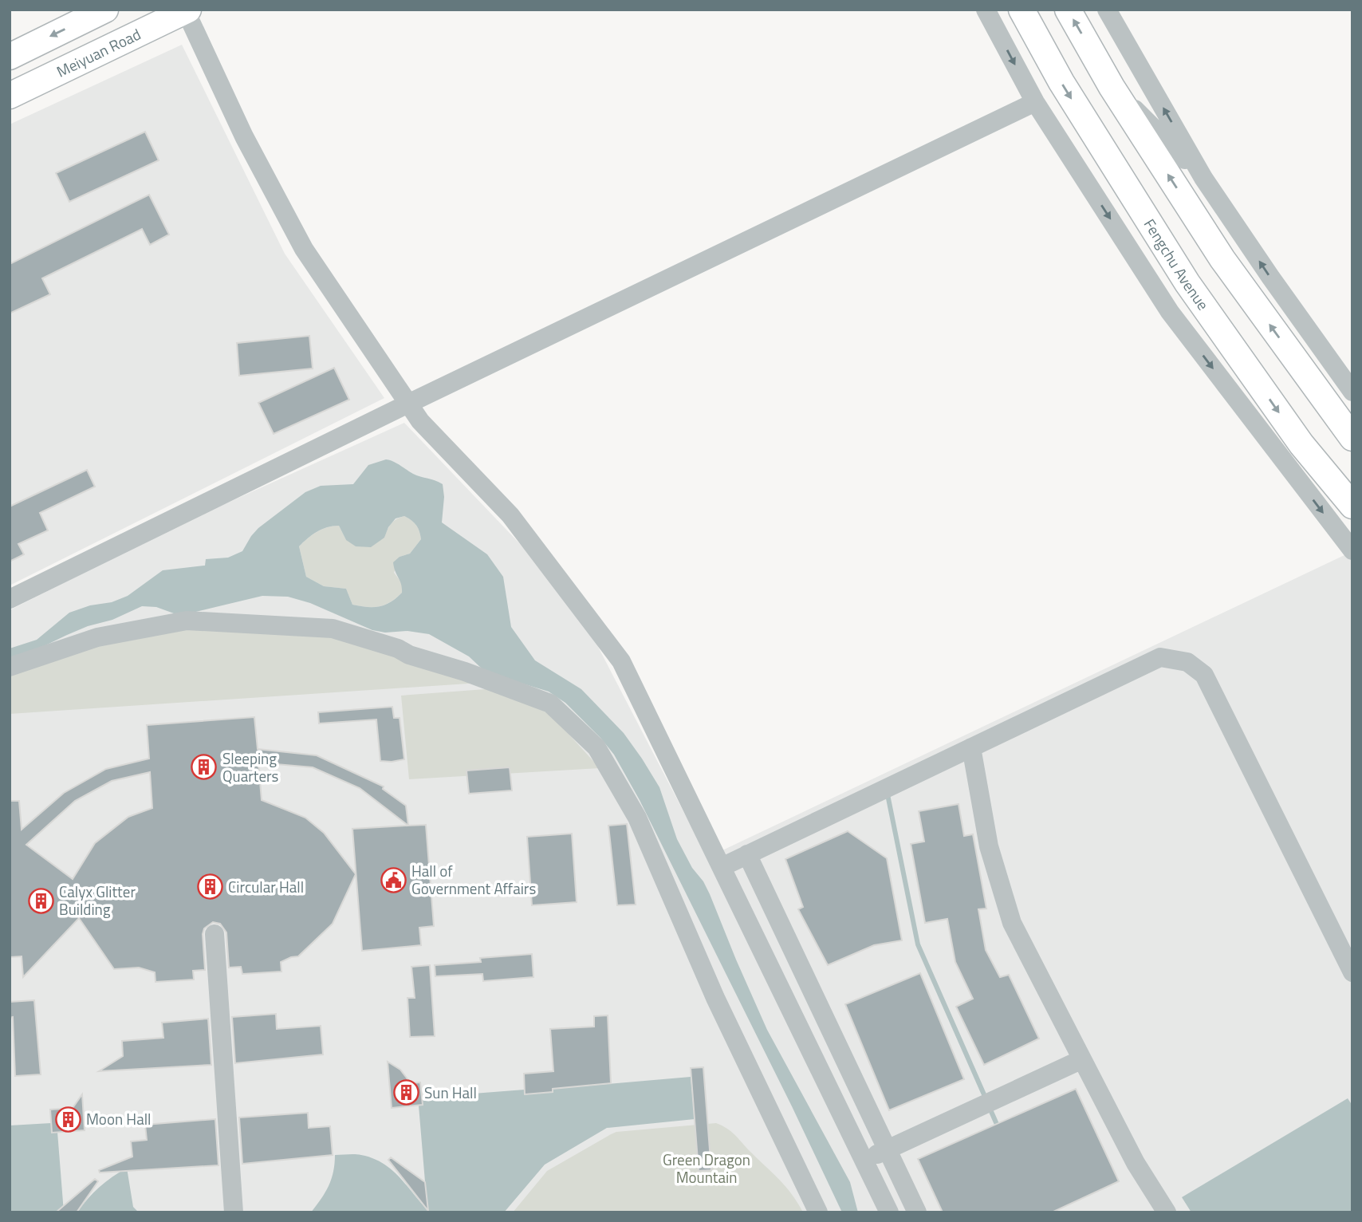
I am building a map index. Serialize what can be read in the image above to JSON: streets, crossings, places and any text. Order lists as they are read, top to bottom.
{
  "streets": {
    "main road": ["Meiyuan Road", "Fengchu Avenue"]
  },
  "parks": ["Green Dragon Mountain"],
  "places": {
    "building": [
      "Sleeping Quarters",
      "Circular Hall",
      "Calyx Glitter Building",
      "Sun Hall",
      "Moon Hall"
    ],
    "public building": ["Hall of Government Affairs"]
  }
}
